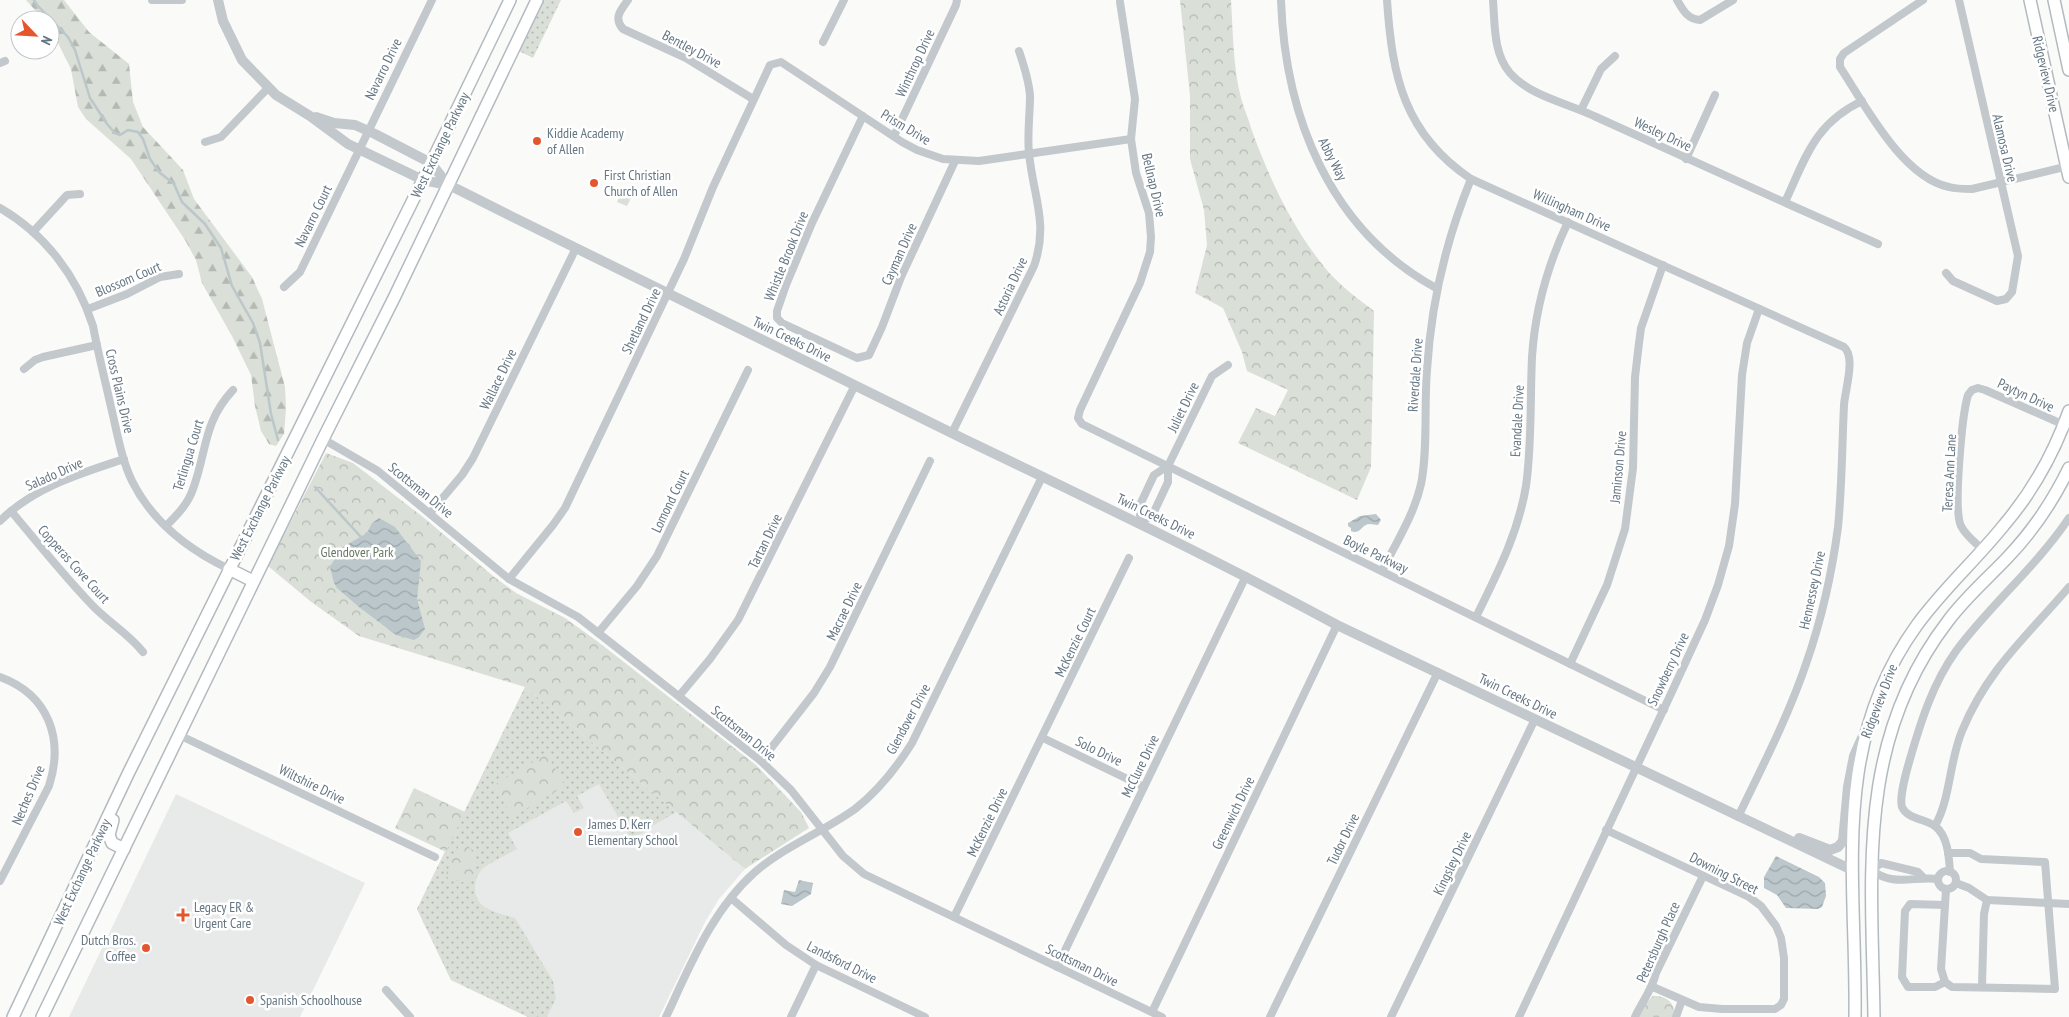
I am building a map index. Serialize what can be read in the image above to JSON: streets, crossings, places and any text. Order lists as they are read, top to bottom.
{
  "streets": {
    "main road": ["Ridgeview Drive", "West Exchange Parkway"],
    "street": [
      "Bentley Drive",
      "Winthrop Drive",
      "Navarro Drive",
      "Prism Drive",
      "Wesley Drive",
      "Alamosa Drive",
      "Abby Way",
      "Bellnap Drive",
      "Willingham Drive",
      "Navarro Court",
      "Cayman Drive",
      "Whistle Brook Drive",
      "Blossom Court",
      "Astoria Drive",
      "Shetland Drive",
      "Twin Creeks Drive",
      "Riverdale Drive",
      "Wallace Drive",
      "Cross Plains Drive",
      "Paytyn Drive",
      "Juliet Drive",
      "Evandale Drive",
      "Terlingua Court",
      "Jaminson Drive",
      "Teresa Ann Lane",
      "Salado Drive",
      "Scottsman Drive",
      "Lomond Court",
      "Tartan Drive",
      "Boyle Parkway",
      "Copperas Cove Court",
      "Hennessey Drive",
      "Macrae Drive",
      "McKenzie Court",
      "Snowberry Drive",
      "Glendover Drive",
      "Solo Drive",
      "McClure Drive",
      "Wiltshire Drive",
      "Neches Drive",
      "Greenwich Drive",
      "McKenzie Drive",
      "Tudor Drive",
      "Kingsley Drive",
      "Downing Street",
      "Petersburgh Place",
      "Landsford Drive"
    ]
  },
  "crossings": [
    ["Bentley Drive", "Shetland Drive"],
    ["Winthrop Drive", "Prism Drive"],
    ["Navarro Drive", "Navarro Court"],
    ["Navarro Drive", "Twin Creeks Drive"],
    ["Ridgeview Drive", "Twin Creeks Drive"],
    ["Ridgeview Drive", "Paytyn Drive"],
    ["Ridgeview Drive", "Teresa Ann Lane"],
    ["Prism Drive", "Bellnap Drive"],
    ["Prism Drive", "Cayman Drive"],
    ["Prism Drive", "Whistle Brook Drive"],
    ["Prism Drive", "Astoria Drive"],
    ["Prism Drive", "Shetland Drive"],
    ["West Exchange Parkway", "Twin Creeks Drive"],
    ["West Exchange Parkway", "Cross Plains Drive"],
    ["West Exchange Parkway", "Scottsman Drive"],
    ["West Exchange Parkway", "Wiltshire Drive"],
    ["Abby Way", "Riverdale Drive"],
    ["Bellnap Drive", "Boyle Parkway"],
    ["Willingham Drive", "Riverdale Drive"],
    ["Willingham Drive", "Evandale Drive"],
    ["Willingham Drive", "Jaminson Drive"],
    ["Willingham Drive", "Hennessey Drive"],
    ["Willingham Drive", "Snowberry Drive"],
    ["Navarro Court", "Twin Creeks Drive"],
    ["Cayman Drive", "Whistle Brook Drive"],
    ["Blossom Court", "Cross Plains Drive"],
    ["Astoria Drive", "Twin Creeks Drive"],
    ["Shetland Drive", "Twin Creeks Drive"],
    ["Shetland Drive", "Scottsman Drive"],
    ["Twin Creeks Drive", "Wallace Drive"],
    ["Twin Creeks Drive", "Juliet Drive"],
    ["Twin Creeks Drive", "Tartan Drive"],
    ["Twin Creeks Drive", "Hennessey Drive"],
    ["Twin Creeks Drive", "Snowberry Drive"],
    ["Twin Creeks Drive", "Glendover Drive"],
    ["Twin Creeks Drive", "McClure Drive"],
    ["Twin Creeks Drive", "Greenwich Drive"],
    ["Twin Creeks Drive", "Tudor Drive"],
    ["Twin Creeks Drive", "Kingsley Drive"],
    ["Riverdale Drive", "Boyle Parkway"],
    ["Wallace Drive", "Scottsman Drive"],
    ["Cross Plains Drive", "Terlingua Court"],
    ["Cross Plains Drive", "Salado Drive"],
    ["Paytyn Drive", "Teresa Ann Lane"],
    ["Juliet Drive", "Boyle Parkway"],
    ["Evandale Drive", "Boyle Parkway"],
    ["Jaminson Drive", "Boyle Parkway"],
    ["Salado Drive", "Copperas Cove Court"],
    ["Scottsman Drive", "Lomond Court"],
    ["Scottsman Drive", "Tartan Drive"],
    ["Scottsman Drive", "Macrae Drive"],
    ["Scottsman Drive", "Glendover Drive"],
    ["Scottsman Drive", "McClure Drive"],
    ["Scottsman Drive", "Greenwich Drive"],
    ["Scottsman Drive", "McKenzie Drive"],
    ["Boyle Parkway", "Snowberry Drive"],
    ["McKenzie Court", "Solo Drive"],
    ["McKenzie Court", "McKenzie Drive"],
    ["Snowberry Drive", "Downing Street"],
    ["Glendover Drive", "Landsford Drive"],
    ["Solo Drive", "McClure Drive"],
    ["Solo Drive", "McKenzie Drive"],
    ["Downing Street", "Petersburgh Place"]
  ],
  "parks": ["Glendover Park"],
  "places": {
    "other": [
      "Kiddie Academy of Allen",
      "First Christian Church of Allen",
      "James D. Kerr Elementary School",
      "Dutch Bros. Coffee",
      "Spanish Schoolhouse"
    ],
    "health": ["Legacy ER & Urgent Care"]
  },
  "north": "bottom right"
}
